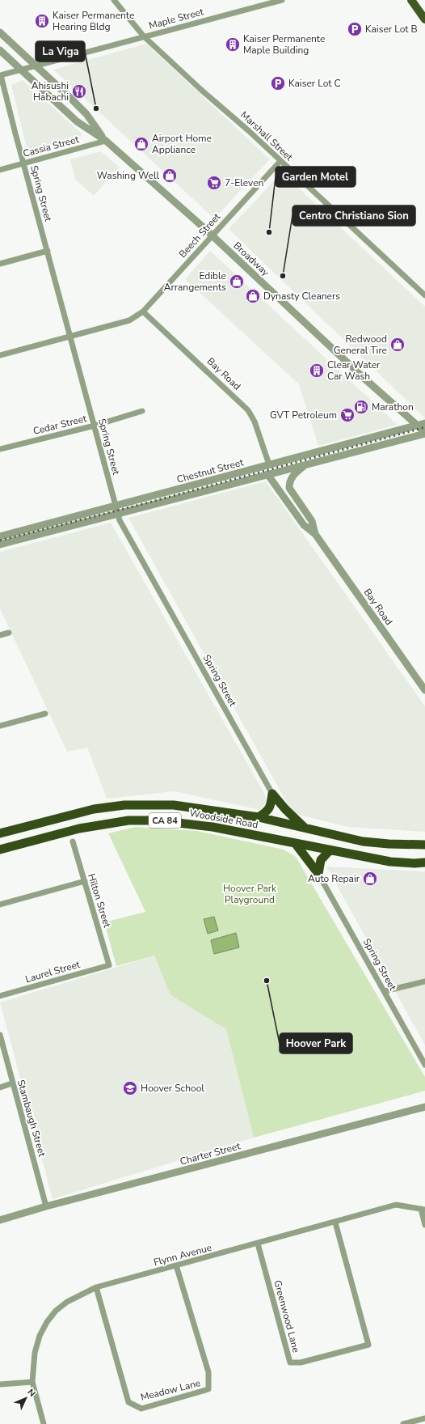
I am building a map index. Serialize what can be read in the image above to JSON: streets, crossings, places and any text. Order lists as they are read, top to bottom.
{
  "streets": {
    "highway": ["Woodside Road", "CA 84"],
    "street": [
      "Maple Street",
      "Marshall Street",
      "Cassia Street",
      "Spring Street",
      "Beech Street",
      "Broadway",
      "Bay Road",
      "Cedar Street",
      "Chestnut Street",
      "Hilton Street",
      "Laurel Street",
      "Stambaugh Street",
      "Charter Street",
      "Flynn Avenue",
      "Greenwood Lane",
      "Meadow Lane"
    ]
  },
  "crossings": [
    ["Maple Street", "Marshall Street"],
    ["Maple Street", "Spring Street"],
    ["Maple Street", "Broadway"],
    ["Marshall Street", "Beech Street"],
    ["Cassia Street", "Spring Street"],
    ["Cassia Street", "Broadway"],
    ["Spring Street", "Beech Street"],
    ["Spring Street", "Cedar Street"],
    ["Spring Street", "Chestnut Street"],
    ["Beech Street", "Broadway"],
    ["Beech Street", "Bay Road"],
    ["Broadway", "Chestnut Street"],
    ["Bay Road", "Chestnut Street"],
    ["Hilton Street", "Laurel Street"],
    ["Stambaugh Street", "Charter Street"],
    ["Flynn Avenue", "Greenwood Lane"],
    ["Flynn Avenue", "Meadow Lane"]
  ],
  "parks": ["Hoover Park Playground"],
  "places": {
    "building": ["Kaiser Permanente Hearing Bldg", "Kaiser Permanente Maple Building", "Clear Water Car Wash"],
    "parking": ["Kaiser Lot B", "Kaiser Lot C"],
    "restaurant": ["Ahisushi Habachi"],
    "other": [
      "La Viga",
      "Garden Motel",
      "Centro Christiano Sion",
      "Hoover Park"
    ],
    "shop": [
      "Airport Home Appliance",
      "Washing Well",
      "Edible Arrangements",
      "Dynasty Cleaners",
      "Redwood General Tire",
      "Auto Repair"
    ],
    "supermarket": ["7-Eleven", "GVT Petroleum"],
    "fuel station": ["Marathon"],
    "school or university": ["Hoover School"]
  },
  "north": "top right"
}
